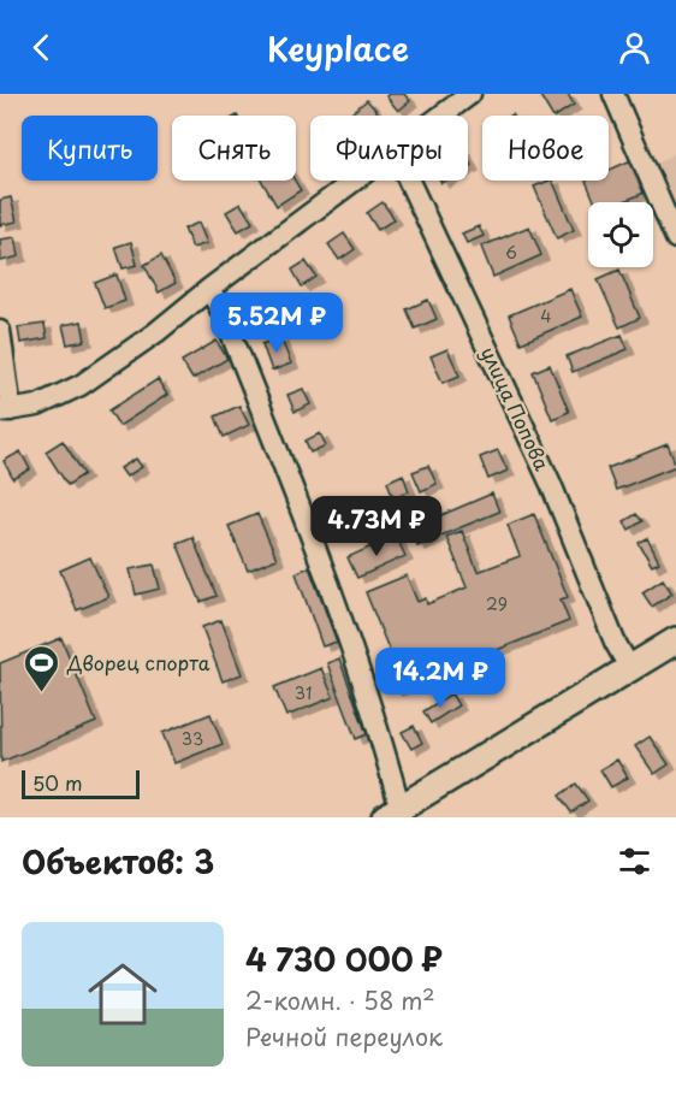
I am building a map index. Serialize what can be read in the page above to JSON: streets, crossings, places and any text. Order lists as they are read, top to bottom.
{
  "streets": {
    "street": ["улица Попова"]
  },
  "places": {
    "sports": ["Дворец спорта"]
  },
  "house_numbers": [
    "6",
    "4",
    "29",
    "31",
    "33"
  ],
  "scale_bar": "50 m",
  "page": {
    "header": "Keyplace",
    "chip": [
      "Купить",
      "Снять",
      "Фильтры",
      "Новое"
    ],
    "price": ["5.52M ₽", "4.73M ₽", "14.2M ₽"],
    "scale": "50 m",
    "heading": "Объектов: 3",
    "list": [
      {
        "name": "4 730 000 ₽",
        "note": "2-комн. · 58 m² · Речной переулок"
      }
    ]
  }
}
